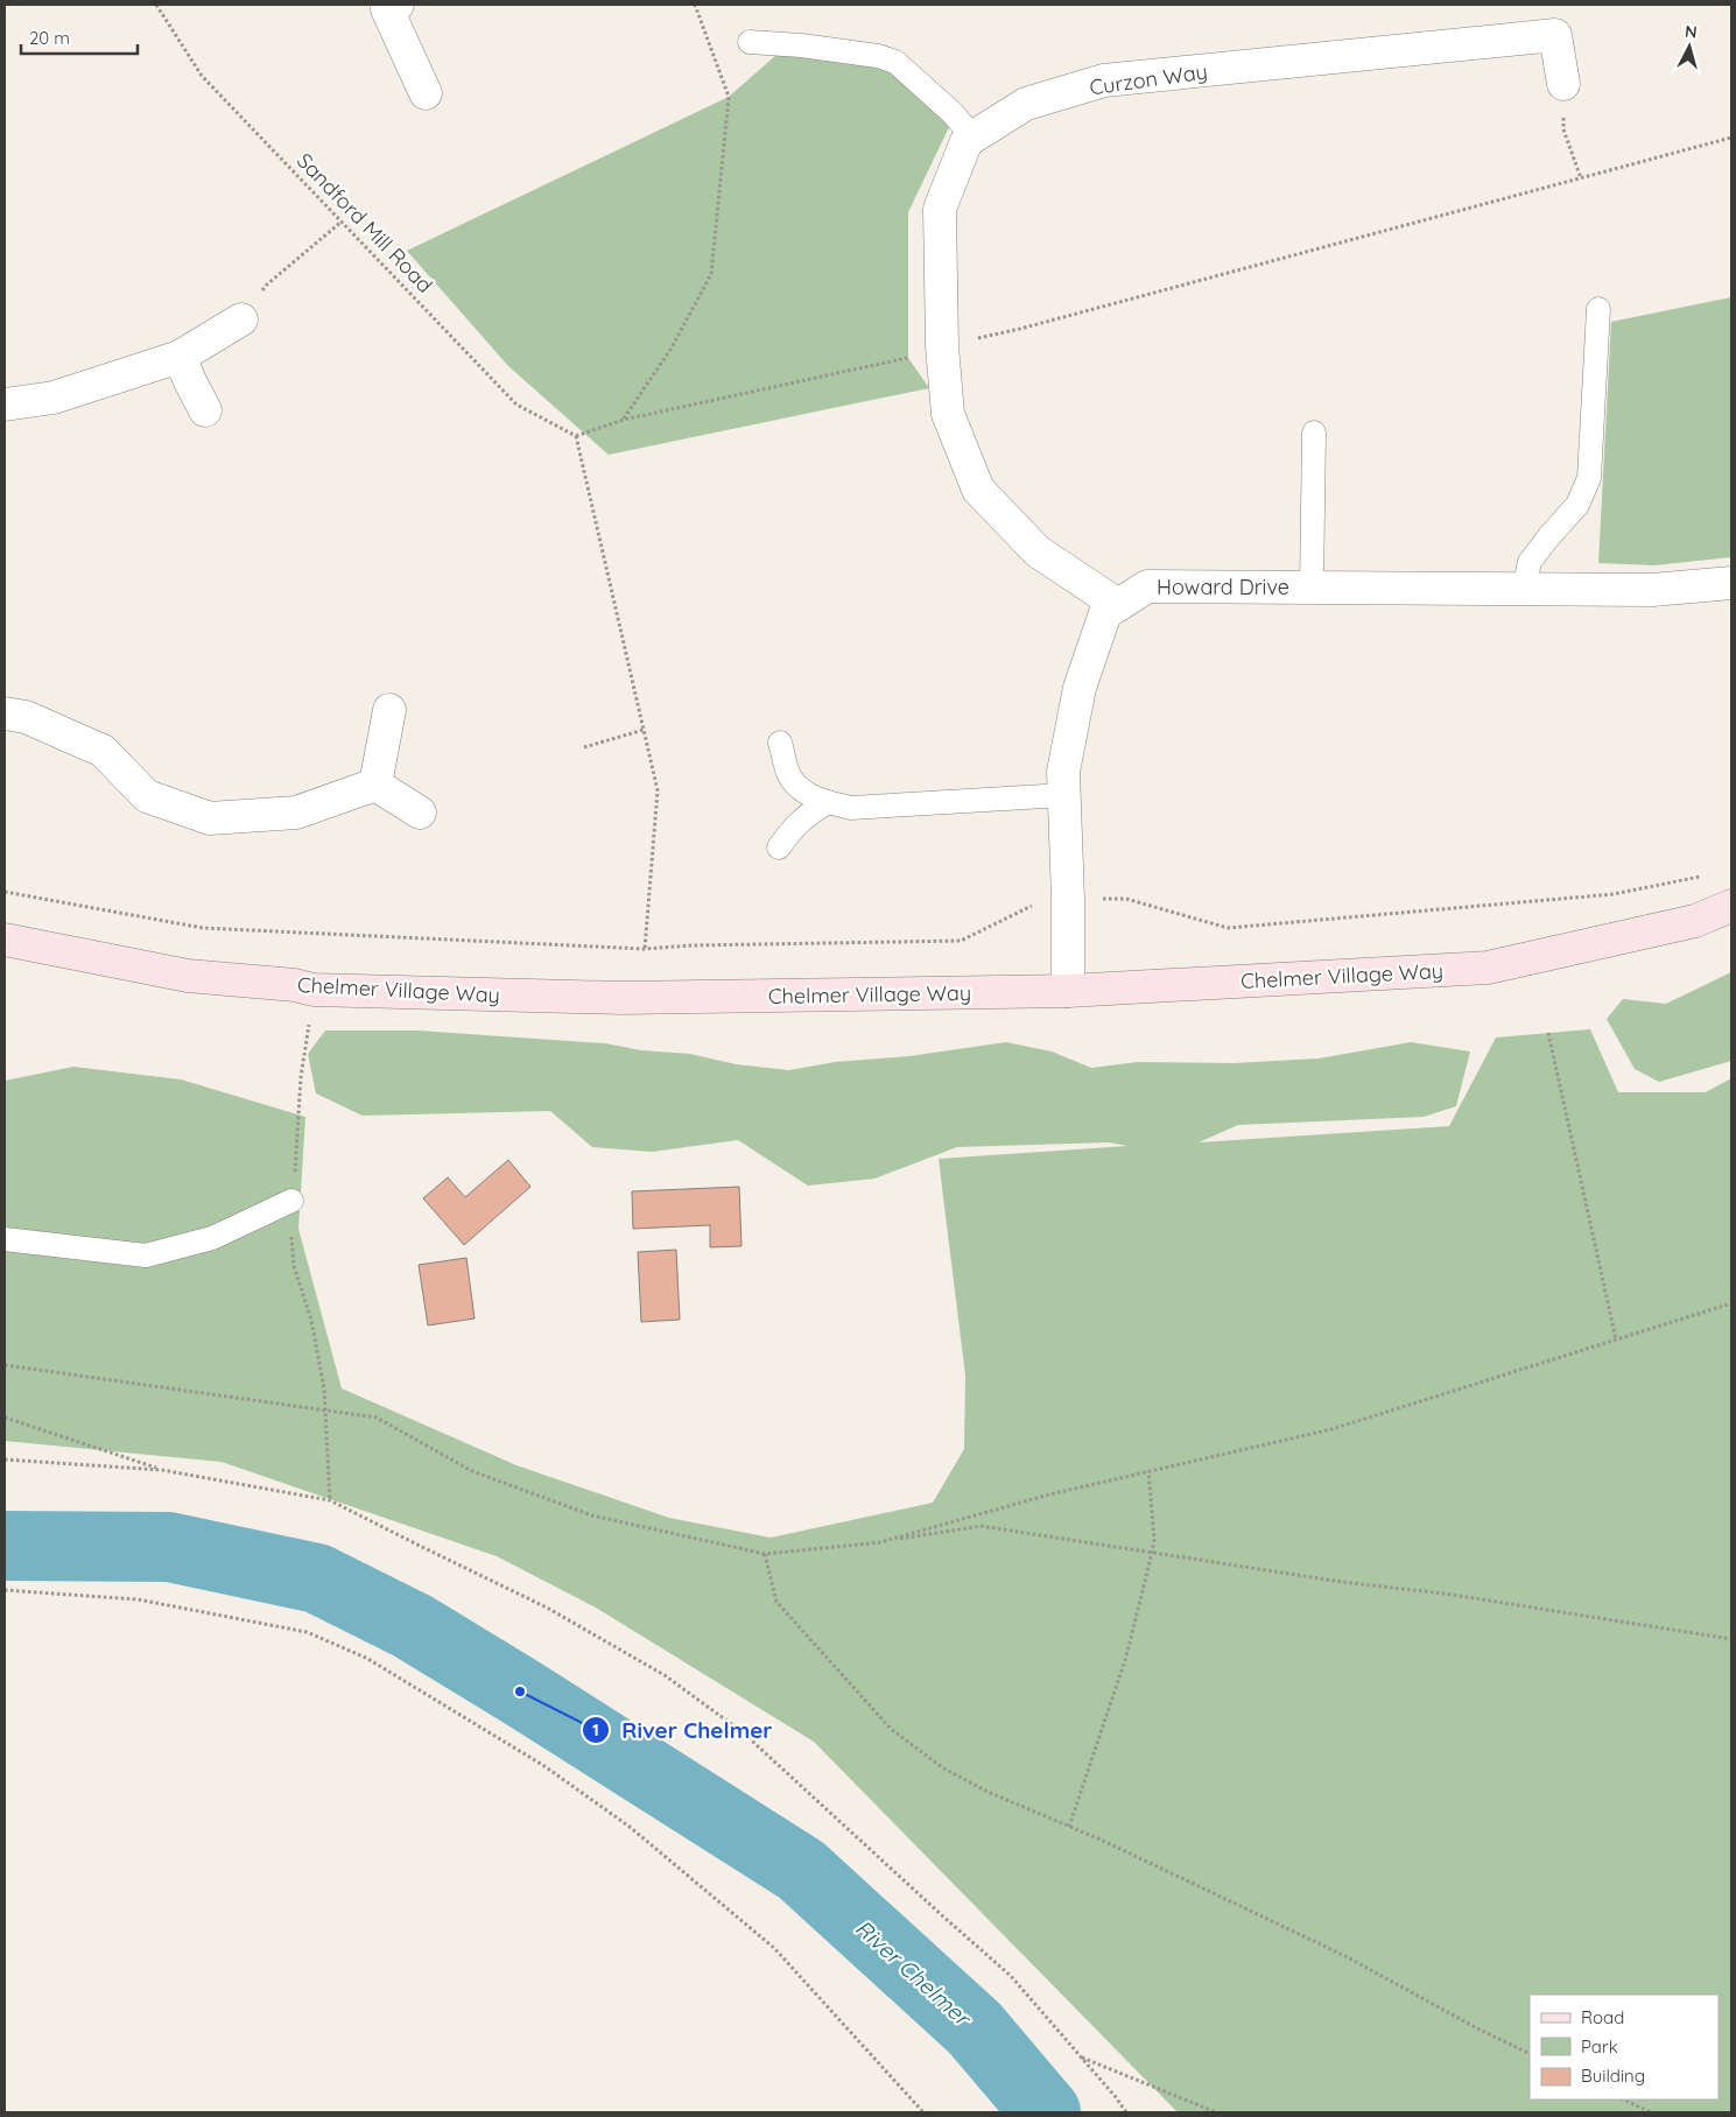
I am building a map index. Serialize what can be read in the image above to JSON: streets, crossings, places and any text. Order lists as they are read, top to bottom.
{
  "streets": {
    "street": ["Curzon Way", "Howard Drive", "Chelmer Village Way"],
    "path": ["Sandford Mill Road"]
  },
  "crossings": [
    ["Curzon Way", "Howard Drive"],
    ["Howard Drive", "Chelmer Village Way"]
  ],
  "water": ["River Chelmer"],
  "places": ["River Chelmer"],
  "legend": ["Road", "Park", "Building"],
  "scale_bar": "20 m",
  "north": "top"
}
